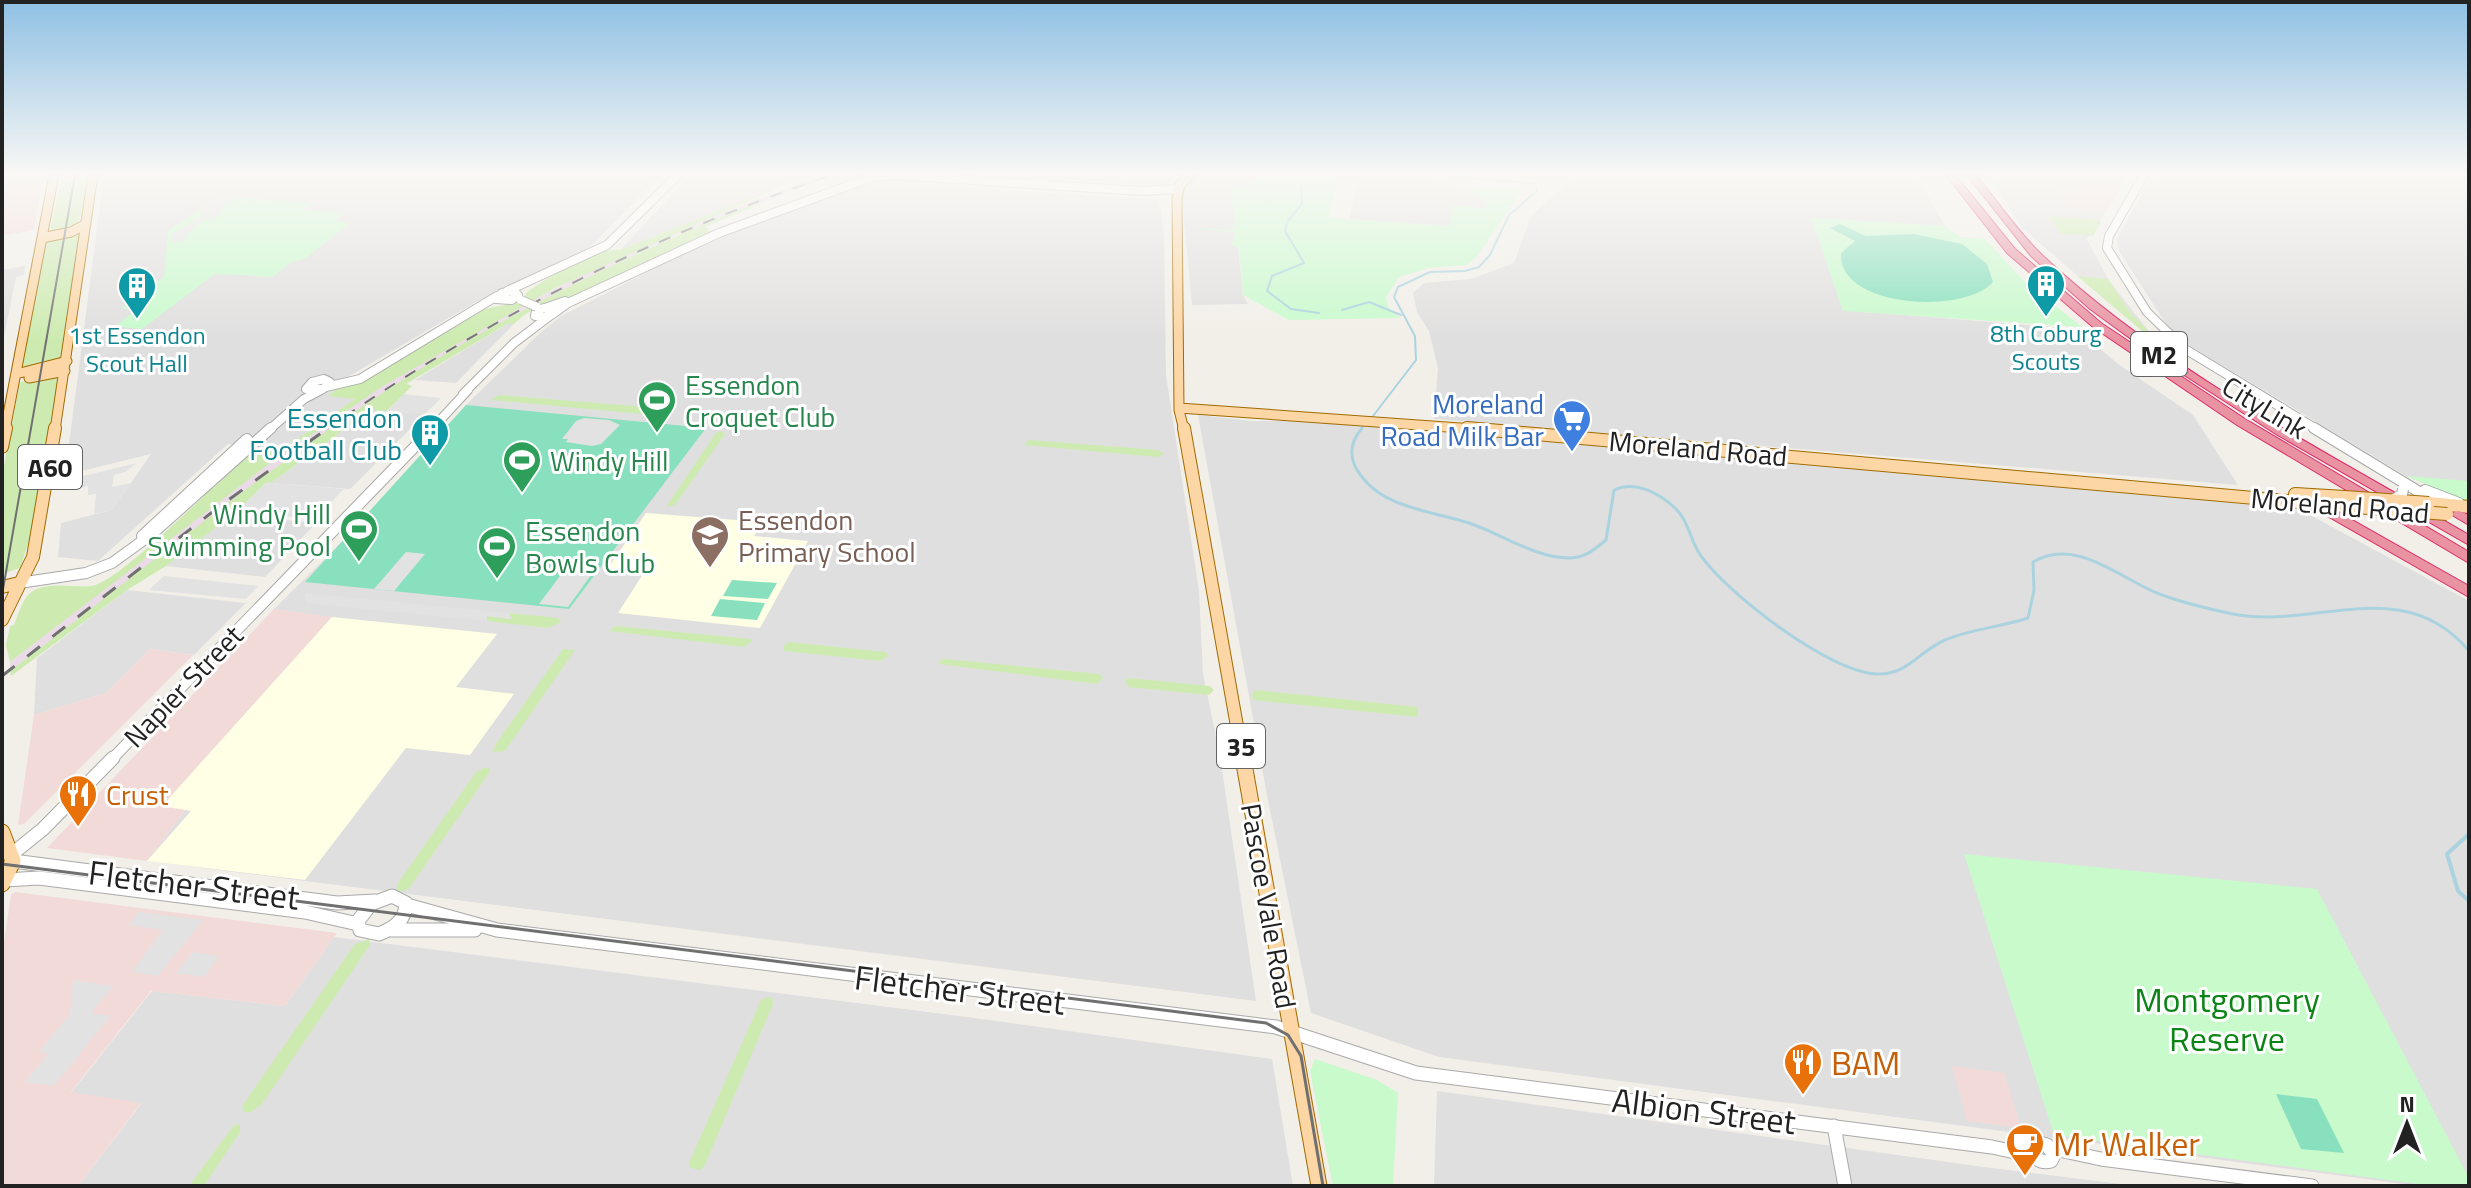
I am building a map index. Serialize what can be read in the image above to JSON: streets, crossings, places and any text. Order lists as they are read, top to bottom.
{
  "streets": {
    "highway": ["M2", "CityLink"],
    "main road": [
      "Moreland Road",
      "A60",
      "35",
      "Pascoe Vale Road"
    ],
    "street": ["Napier Street", "Fletcher Street", "Albion Street"]
  },
  "crossings": [
    ["Moreland Road", "Pascoe Vale Road"],
    ["Napier Street", "Fletcher Street"],
    ["Fletcher Street", "Pascoe Vale Road"],
    ["Fletcher Street", "Albion Street"]
  ],
  "parks": ["Montgomery Reserve"],
  "places": {
    "building": ["8th Coburg Scouts", "1st Essendon Scout Hall", "Essendon Football Club"],
    "sports": [
      "Essendon Croquet Club",
      "Windy Hill",
      "Windy Hill Swimming Pool",
      "Essendon Bowls Club"
    ],
    "supermarket": ["Moreland Road Milk Bar"],
    "school or university": ["Essendon Primary School"],
    "restaurant": ["Crust", "BAM"],
    "cafe": ["Mr Walker"]
  },
  "north": "top"
}
